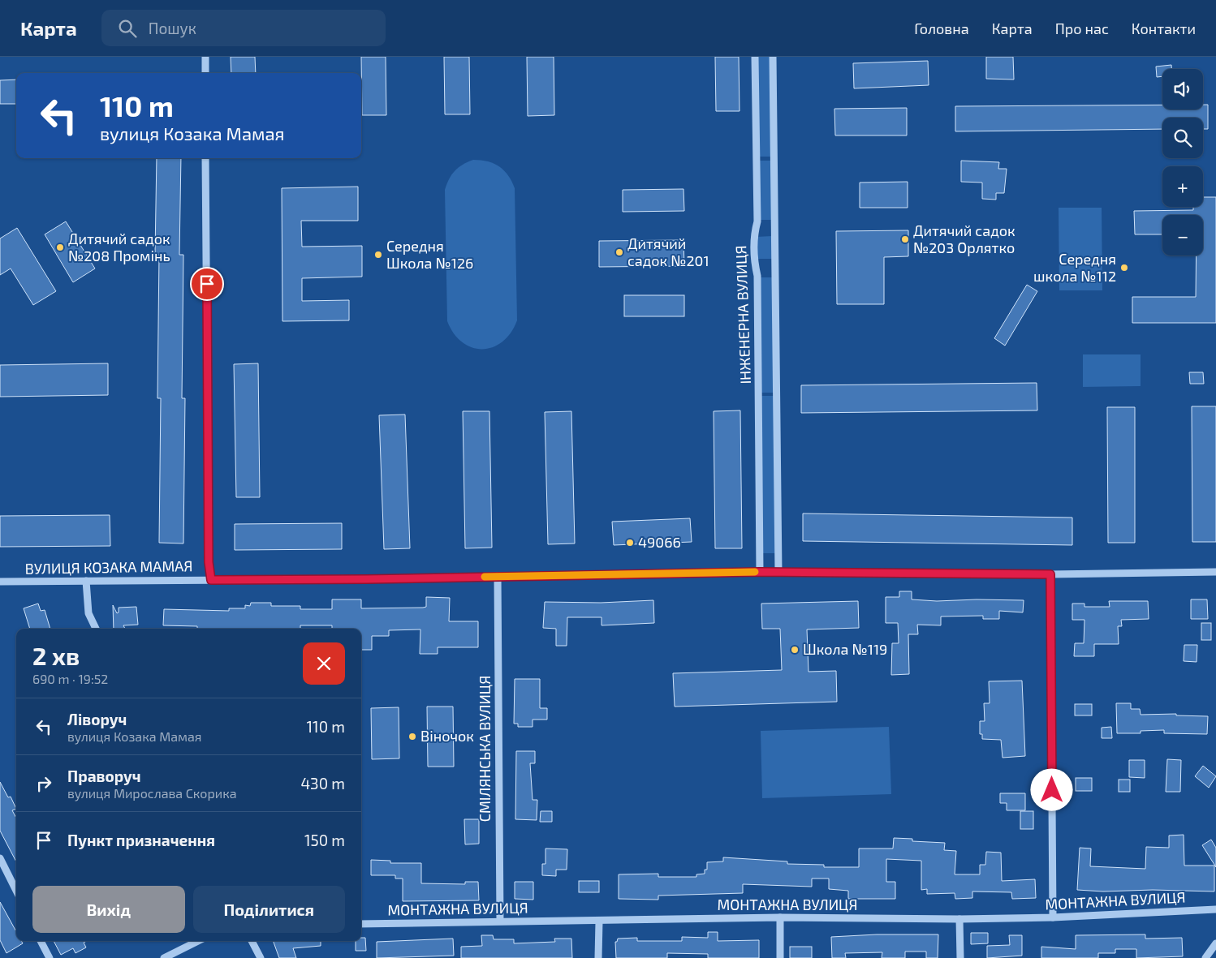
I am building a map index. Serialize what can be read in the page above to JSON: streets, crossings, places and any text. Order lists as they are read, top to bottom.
{
  "streets": {
    "street": [
      "ІНЖЕНЕРНА ВУЛИЦЯ",
      "ВУЛИЦЯ КОЗАКА МАМАЯ",
      "СМІЛЯНСЬКА ВУЛИЦЯ",
      "МОНТАЖНА ВУЛИЦЯ"
    ]
  },
  "crossings": [
    ["ІНЖЕНЕРНА ВУЛИЦЯ", "ВУЛИЦЯ КОЗАКА МАМАЯ"],
    ["ВУЛИЦЯ КОЗАКА МАМАЯ", "СМІЛЯНСЬКА ВУЛИЦЯ"],
    ["СМІЛЯНСЬКА ВУЛИЦЯ", "МОНТАЖНА ВУЛИЦЯ"]
  ],
  "places": [
    "Дитячий садок №203 Орлятко",
    "Дитячий садок №208 Промінь",
    "Дитячий садок №201",
    "Середня Школа №126",
    "Середня школа №112",
    "49066",
    "Школа №119",
    "Віночок"
  ],
  "page": {
    "header": "Карта",
    "search": "Пошук",
    "nav": [
      "Головна",
      "Карта",
      "Про нас",
      "Контакти"
    ],
    "map_buttons": ["+", "−"],
    "turn": ["110 m", "вулиця Козака Мамая"],
    "heading": ["2 хв", "690 m · 19:52"],
    "list": [
      {
        "name": "Ліворуч",
        "note": "вулиця Козака Мамая",
        "value": "110 m"
      },
      {
        "name": "Праворуч",
        "note": "вулиця Мирослава Скорика",
        "value": "430 m"
      },
      {
        "name": "Пункт призначення",
        "value": "150 m"
      }
    ],
    "buttons": ["Вихід", "Поділитися"]
  }
}
